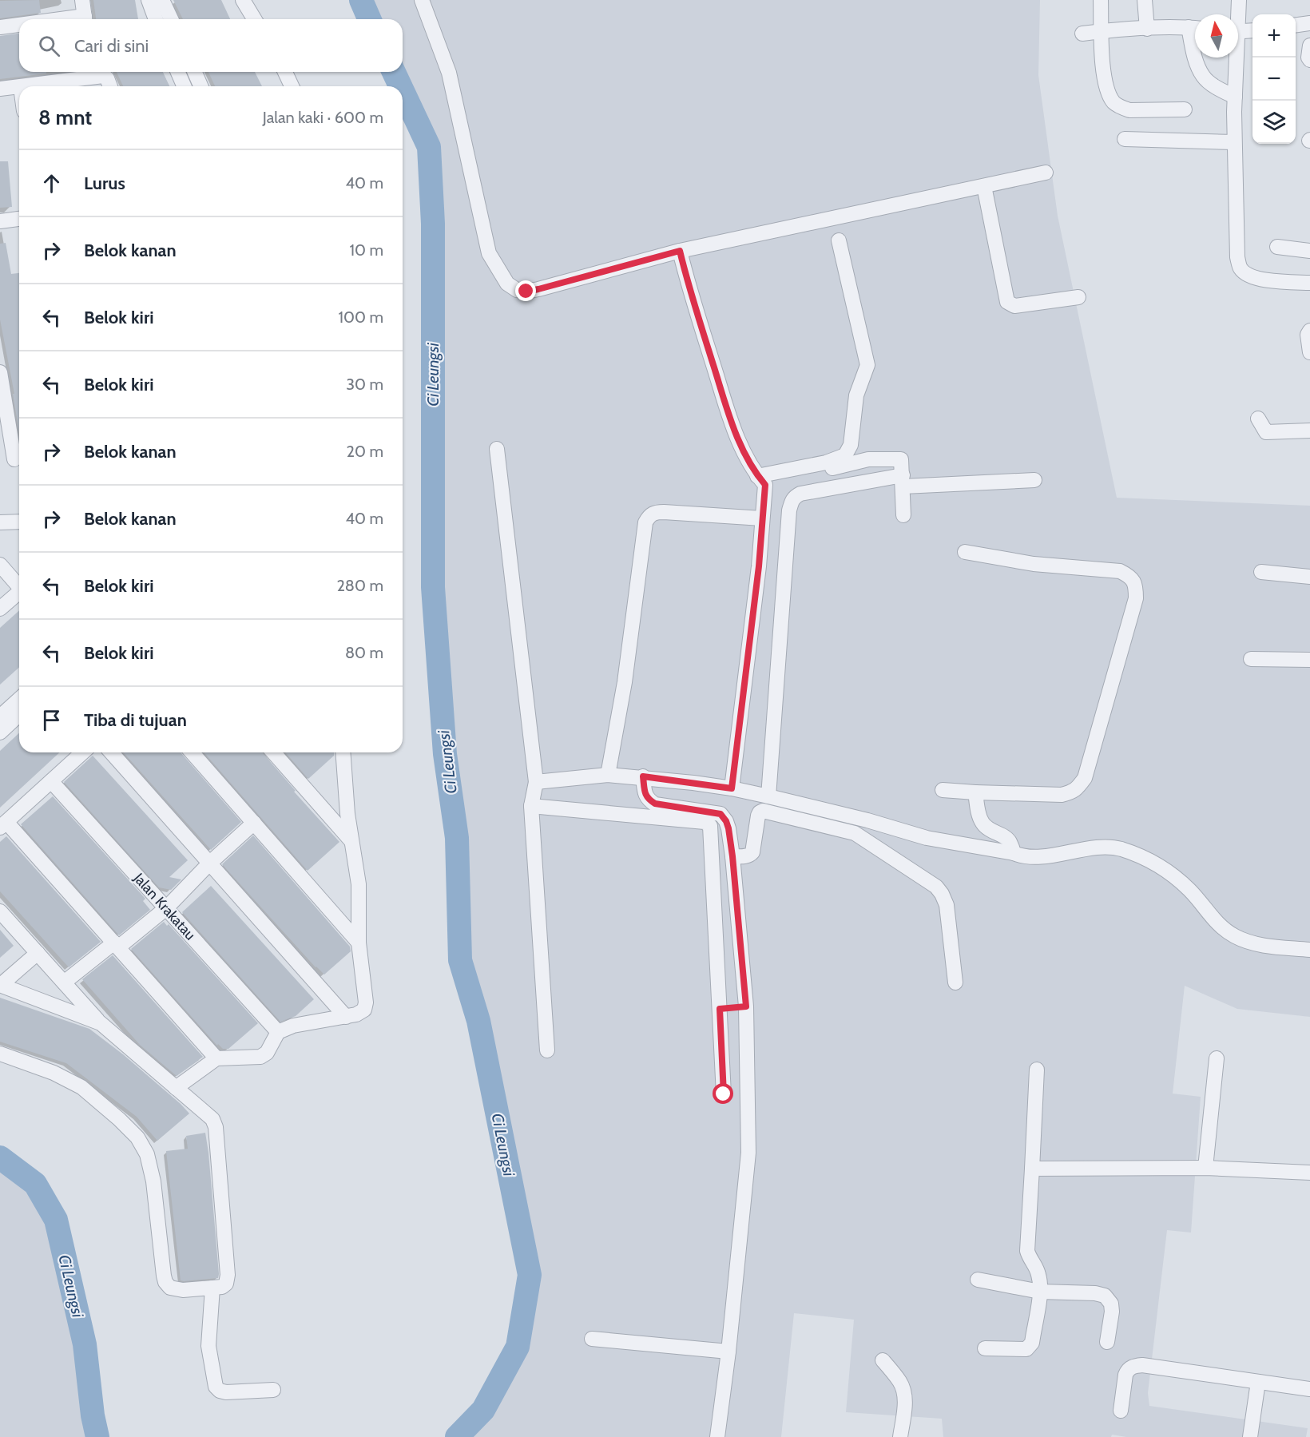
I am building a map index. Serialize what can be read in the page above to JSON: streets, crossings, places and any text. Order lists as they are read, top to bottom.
{
  "streets": {
    "street": ["Jalan Krakatau"]
  },
  "water": ["Ci Leungsi"],
  "north": "top",
  "page": {
    "map_buttons": ["+", "−"],
    "search": "Cari di sini",
    "heading": ["8 mnt", "Jalan kaki · 600 m"],
    "list": [
      ["Lurus", "40 m"],
      ["Belok kanan", "10 m"],
      ["Belok kiri", "100 m"],
      ["Belok kiri", "30 m"],
      ["Belok kanan", "20 m"],
      ["Belok kanan", "40 m"],
      ["Belok kiri", "280 m"],
      ["Belok kiri", "80 m"],
      "Tiba di tujuan"
    ]
  }
}
